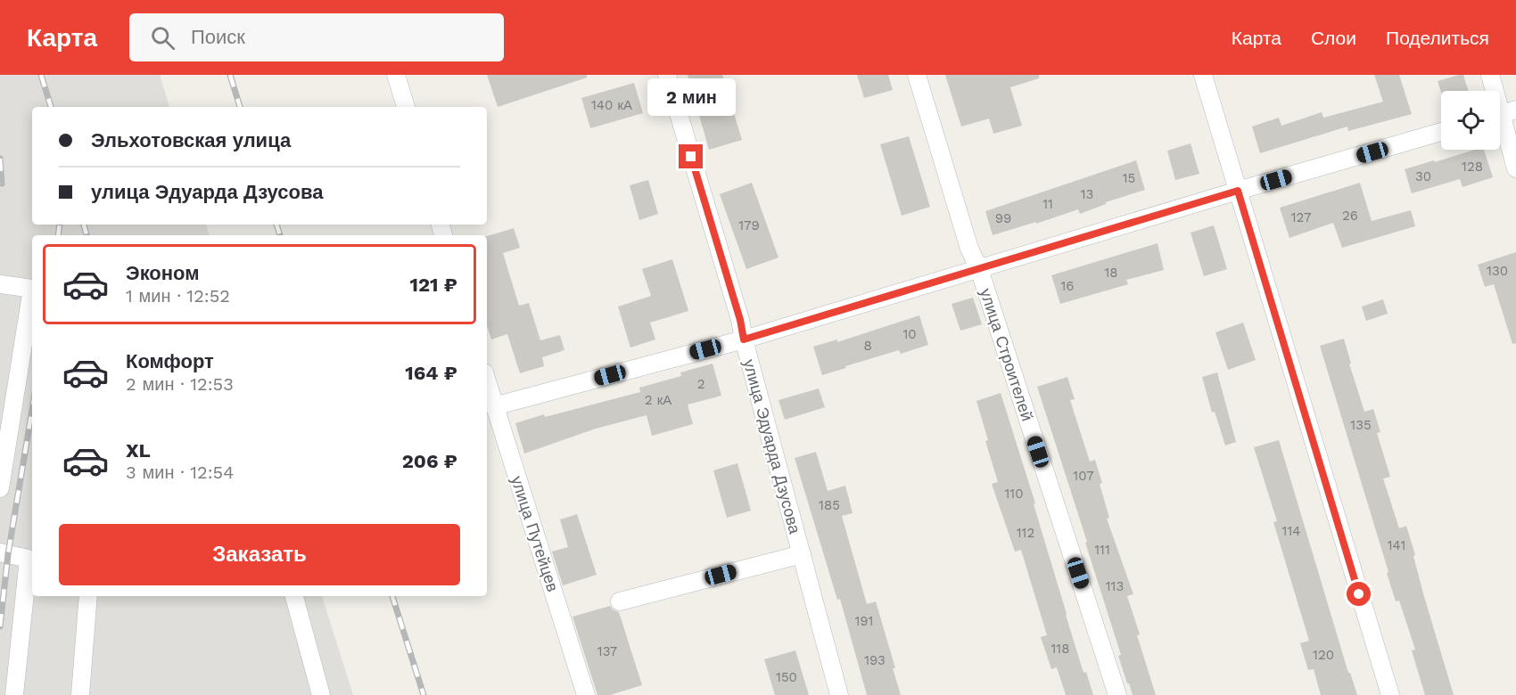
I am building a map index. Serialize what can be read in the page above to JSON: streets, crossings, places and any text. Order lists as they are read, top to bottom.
{
  "streets": {
    "street": ["улица Строителей", "улица Эдуарда Дзусова", "улица Путейцев"]
  },
  "house_numbers": [
    "140 кА",
    "128",
    "30",
    "15",
    "13",
    "11",
    "26",
    "127",
    "99",
    "179",
    "130",
    "18",
    "16",
    "10",
    "8",
    "2",
    "2 кА",
    "135",
    "107",
    "110",
    "185",
    "114",
    "112",
    "141",
    "111",
    "113",
    "191",
    "118",
    "137",
    "120",
    "193",
    "150"
  ],
  "page": {
    "header": "Карта",
    "search": "Поиск",
    "nav": ["Карта", "Слои", "Поделиться"],
    "bubble": "2 мин",
    "banner": ["Эльхотовская улица", "улица Эдуарда Дзусова"],
    "list": [
      {
        "name": "Эконом",
        "note": "1 мин · 12:52",
        "value": "121 ₽"
      },
      {
        "name": "Комфорт",
        "note": "2 мин · 12:53",
        "value": "164 ₽"
      },
      {
        "name": "XL",
        "note": "3 мин · 12:54",
        "value": "206 ₽"
      }
    ],
    "buttons": "Заказать"
  }
}
